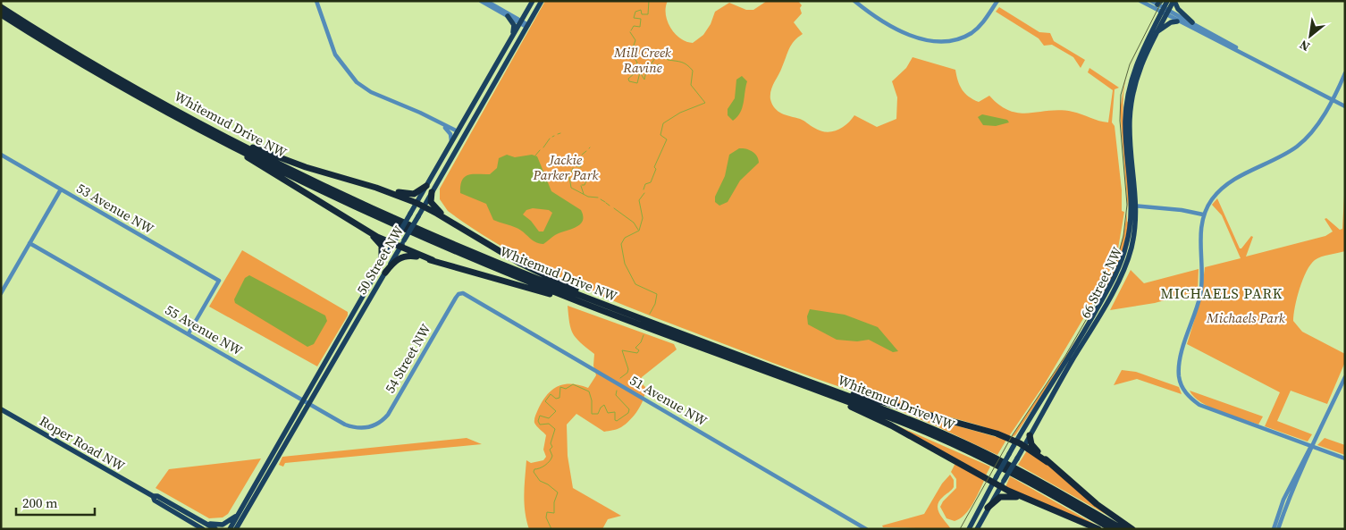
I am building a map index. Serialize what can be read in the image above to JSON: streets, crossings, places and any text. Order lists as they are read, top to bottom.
{
  "streets": {
    "highway": ["Whitemud Drive NW"],
    "main road": ["50 Street NW", "66 Street NW", "Roper Road NW"],
    "street": [
      "53 Avenue NW",
      "55 Avenue NW",
      "54 Street NW",
      "51 Avenue NW"
    ]
  },
  "crossings": [
    ["53 Avenue NW", "55 Avenue NW"],
    ["50 Street NW", "55 Avenue NW"],
    ["55 Avenue NW", "54 Street NW"],
    ["54 Street NW", "51 Avenue NW"]
  ],
  "districts": ["MICHAELS PARK"],
  "parks": ["Mill Creek Ravine", "Jackie Parker Park", "Michaels Park"],
  "scale_bar": "200 m",
  "north": "bottom left"
}
